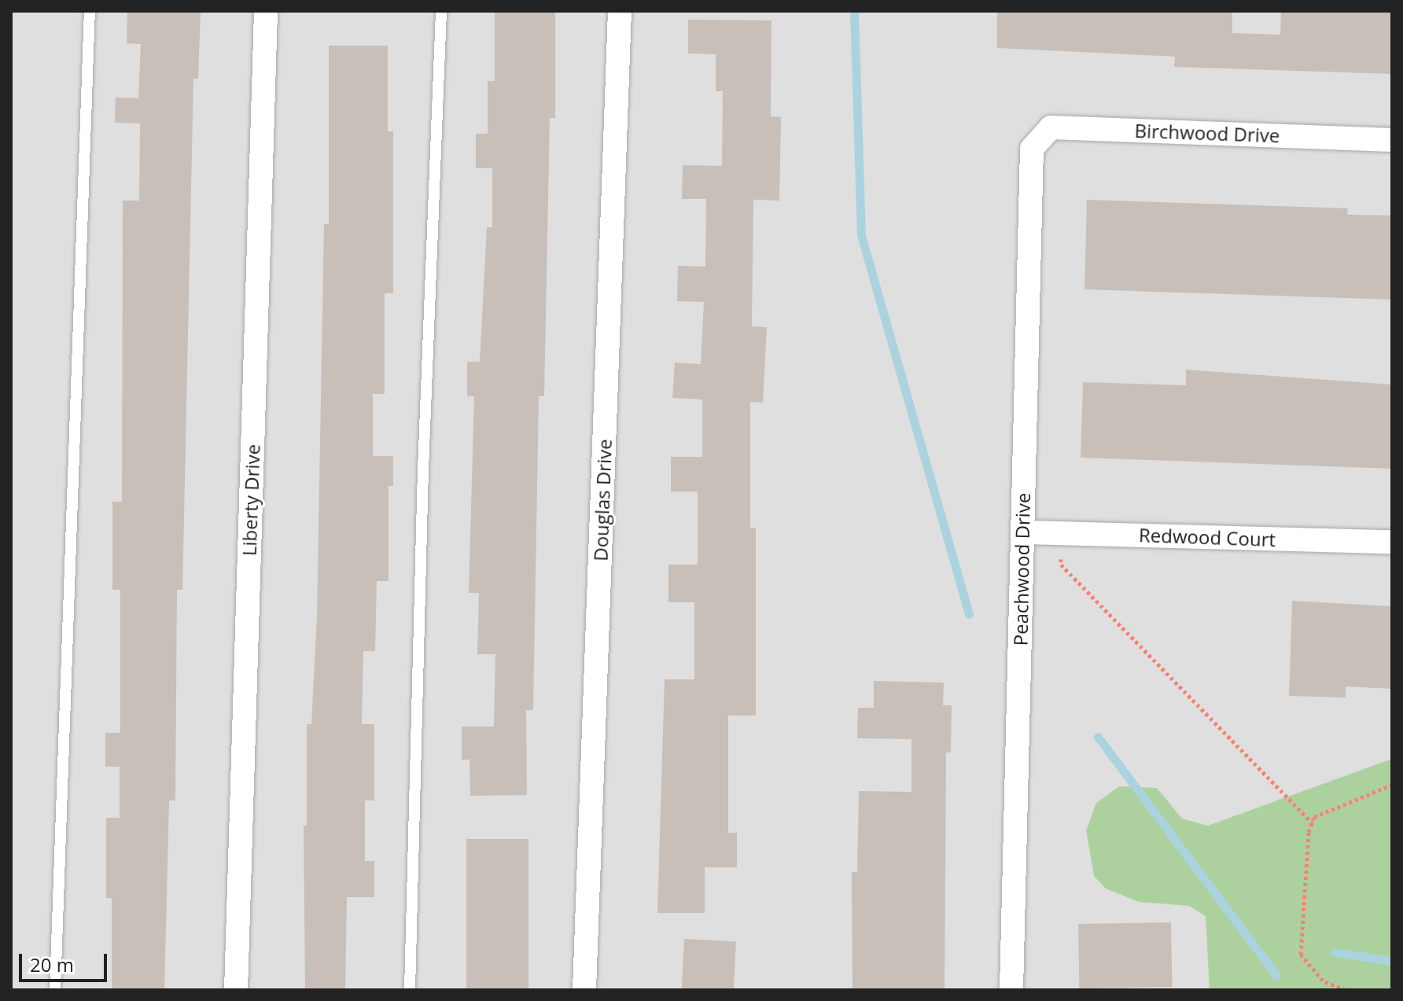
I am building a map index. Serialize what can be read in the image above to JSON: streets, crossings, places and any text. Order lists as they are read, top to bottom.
{
  "streets": {
    "street": [
      "Birchwood Drive",
      "Liberty Drive",
      "Douglas Drive",
      "Redwood Court",
      "Peachwood Drive"
    ]
  },
  "crossings": [
    ["Birchwood Drive", "Peachwood Drive"],
    ["Redwood Court", "Peachwood Drive"]
  ],
  "scale_bar": "20 m"
}
